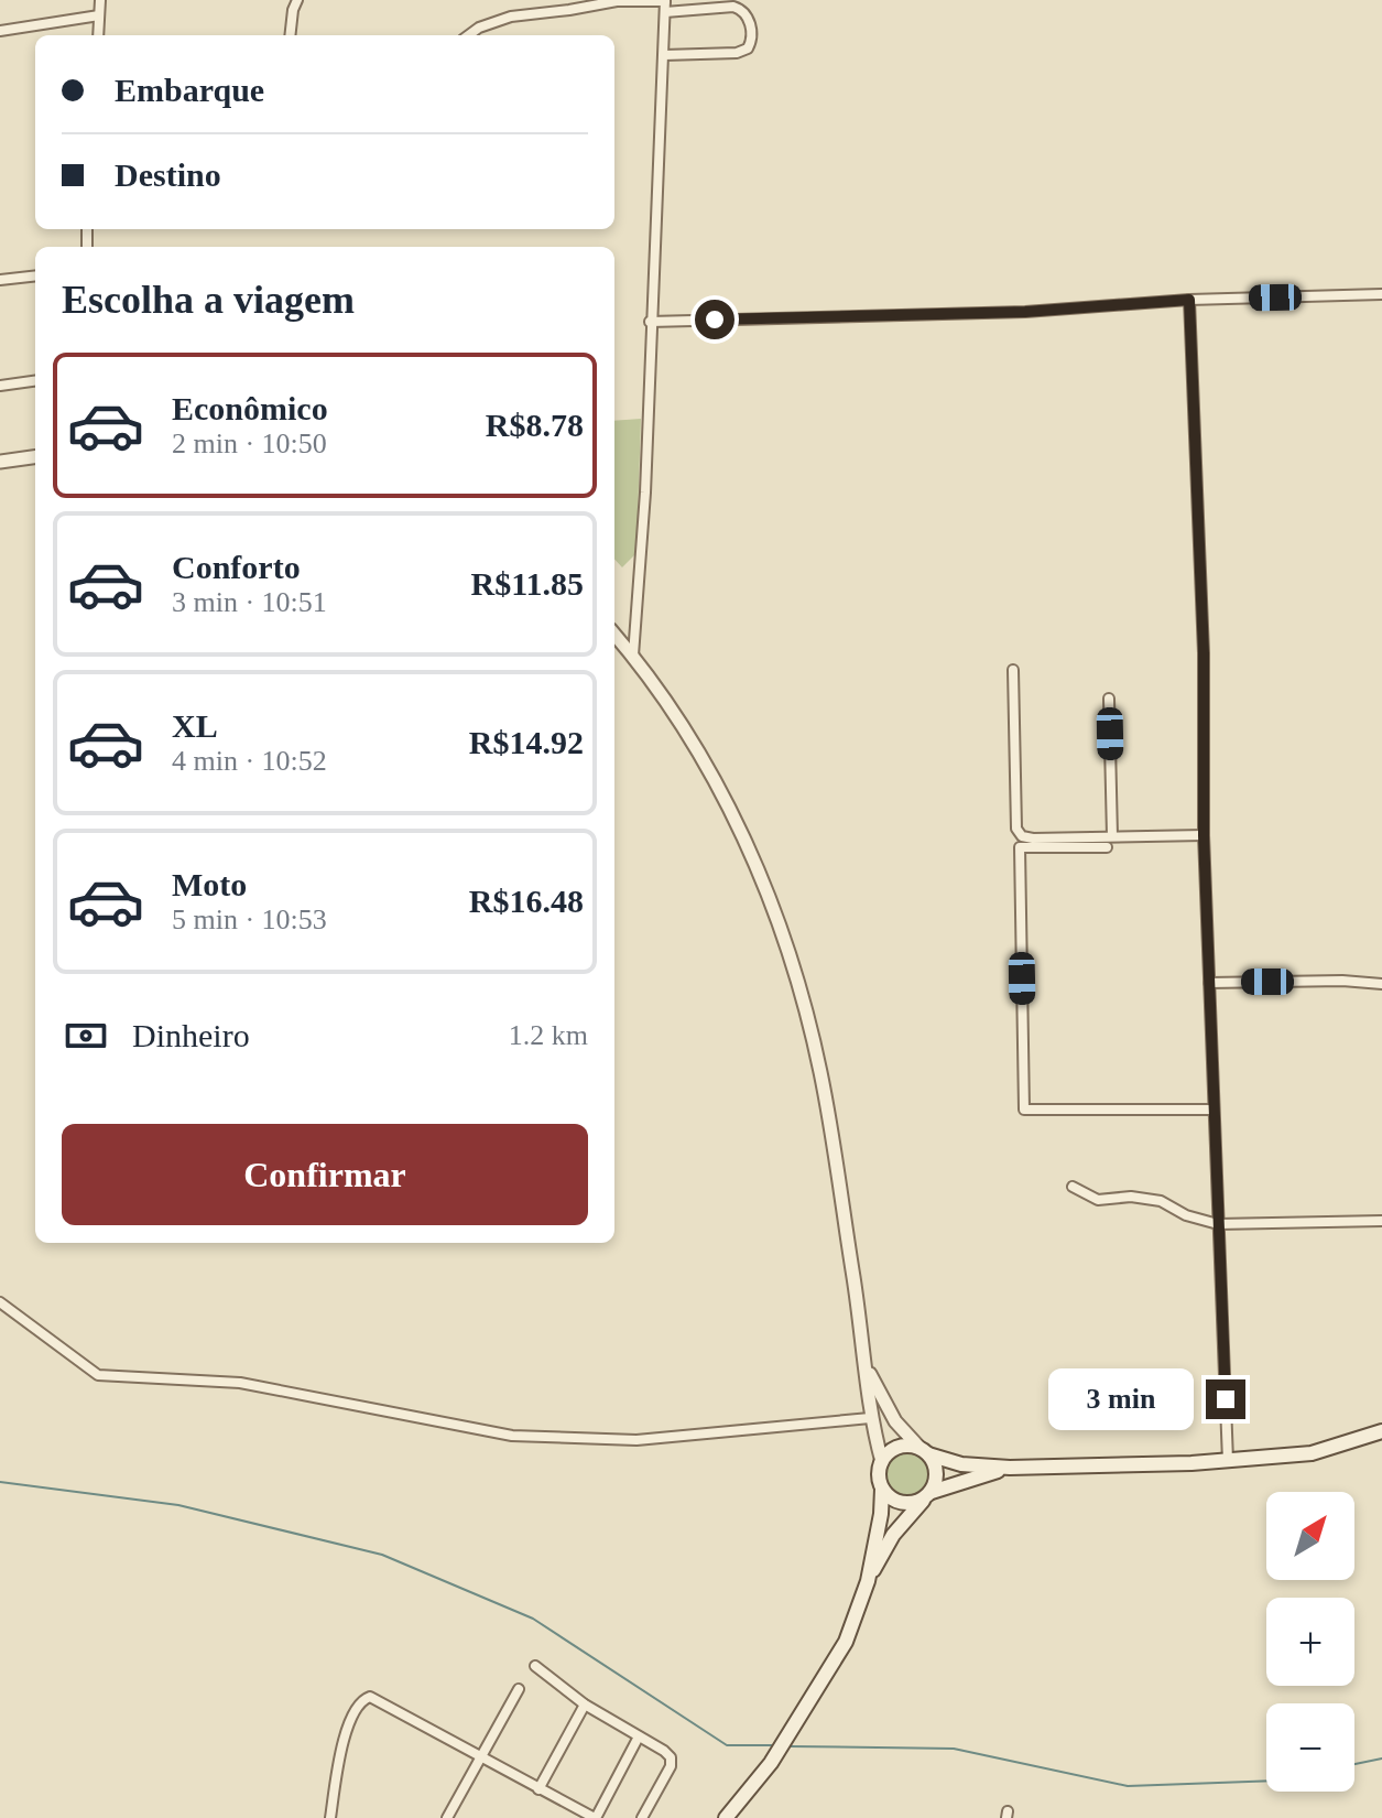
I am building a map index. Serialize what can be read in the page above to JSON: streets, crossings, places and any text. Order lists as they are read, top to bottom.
{
  "north": "top right",
  "page": {
    "banner": ["Embarque", "Destino"],
    "heading": "Escolha a viagem",
    "list": [
      {
        "name": "Econômico",
        "note": "2 min · 10:50",
        "value": "R$8.78"
      },
      {
        "name": "Conforto",
        "note": "3 min · 10:51",
        "value": "R$11.85"
      },
      {
        "name": "XL",
        "note": "4 min · 10:52",
        "value": "R$14.92"
      },
      {
        "name": "Moto",
        "note": "5 min · 10:53",
        "value": "R$16.48"
      }
    ],
    "pay": ["Dinheiro", "1.2 km"],
    "buttons": "Confirmar",
    "bubble": "3 min",
    "map_buttons": ["+", "−"]
  }
}
